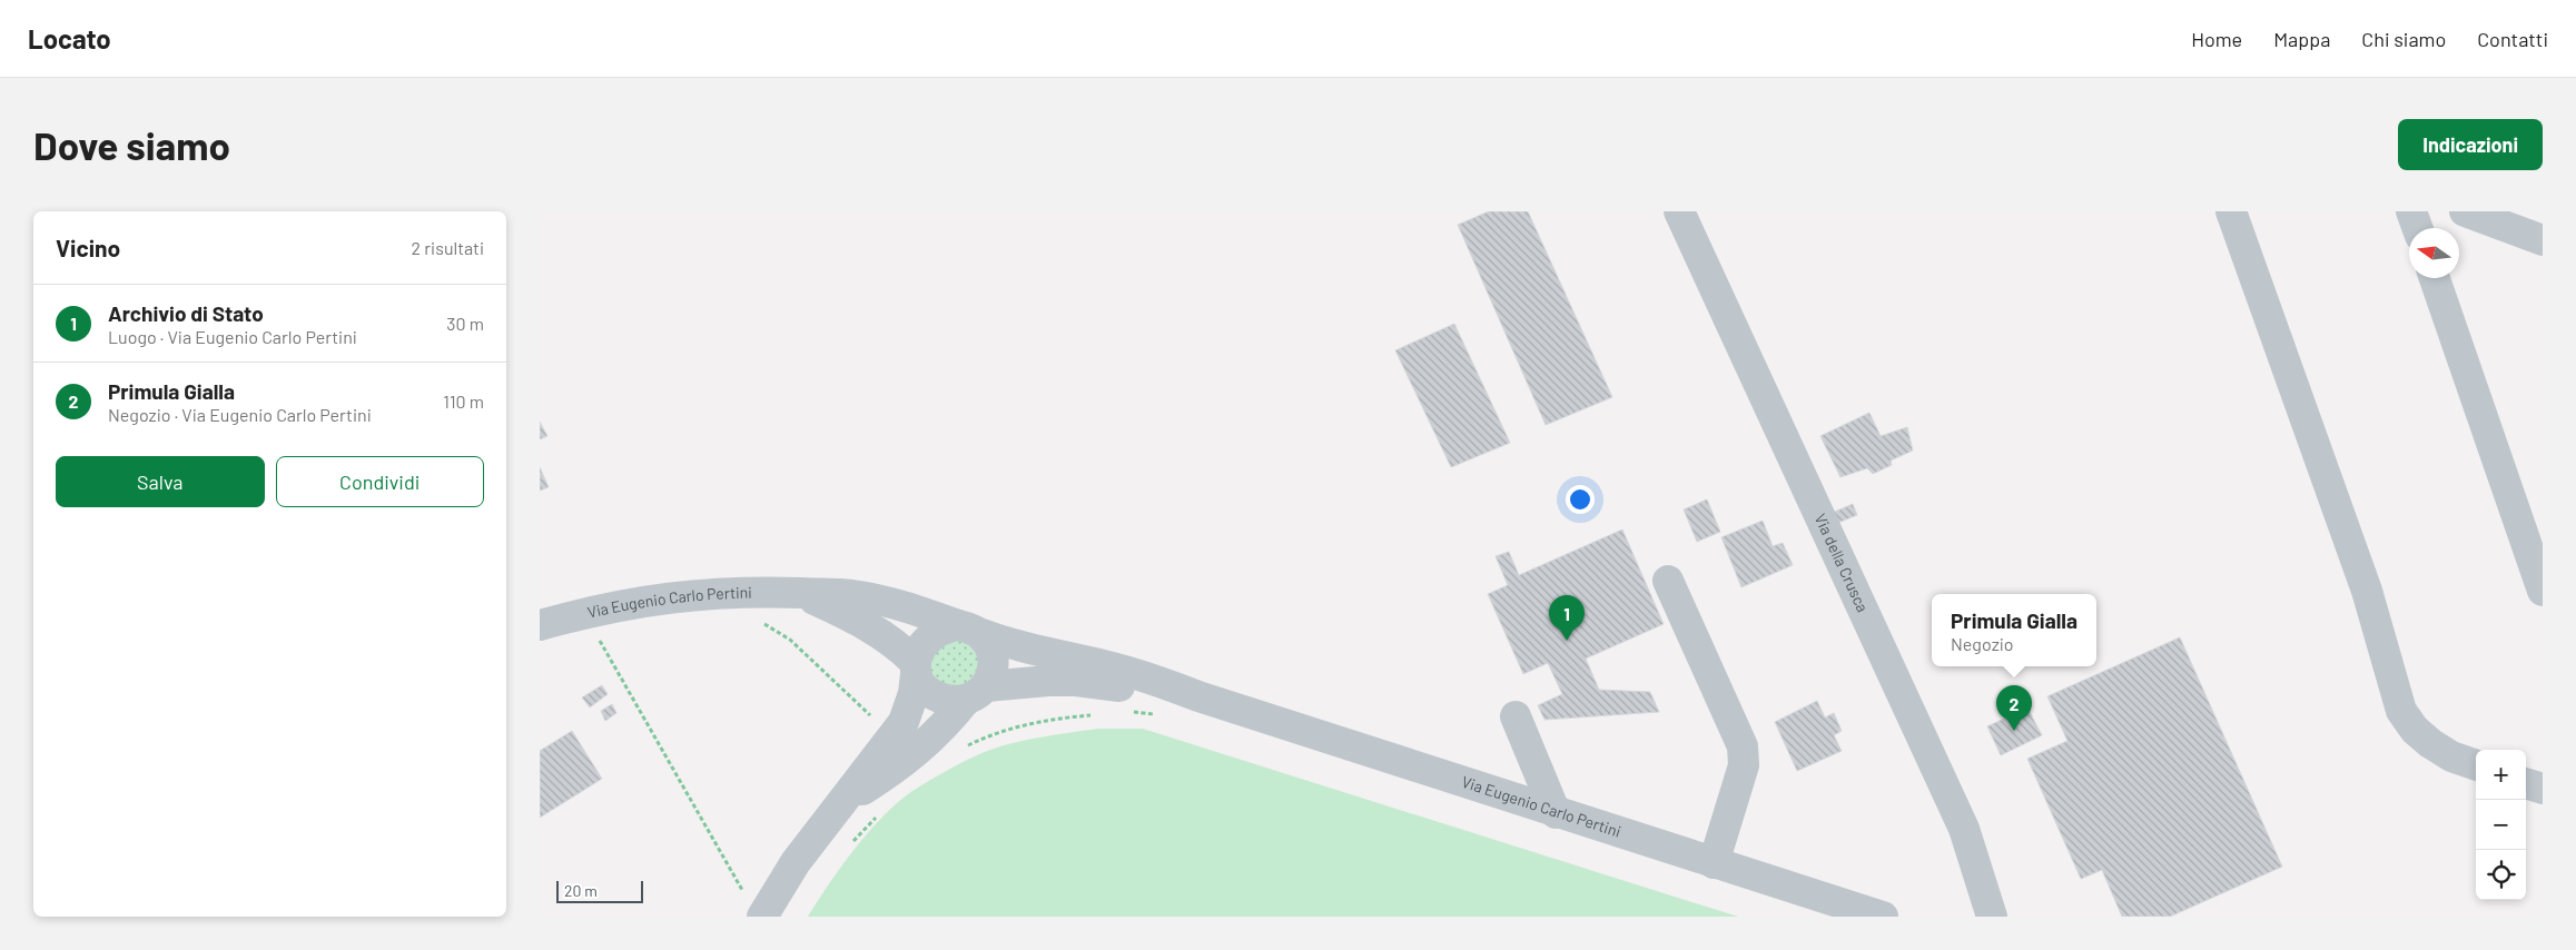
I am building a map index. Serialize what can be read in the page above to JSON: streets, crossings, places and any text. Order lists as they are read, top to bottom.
{
  "streets": {
    "street": ["Via della Crusca", "Via Eugenio Carlo Pertini"]
  },
  "scale_bar": "20 m",
  "north": "left",
  "page": {
    "header": "Locato",
    "nav": [
      "Home",
      "Mappa",
      "Chi siamo",
      "Contatti"
    ],
    "buttons": [
      "Indicazioni",
      ["Salva", "Condividi"]
    ],
    "title": "Dove siamo",
    "heading": ["Vicino", "2 risultati"],
    "list": [
      {
        "mark": "1",
        "name": "Archivio di Stato",
        "note": "Luogo · Via Eugenio Carlo Pertini",
        "value": "30 m"
      },
      {
        "mark": "2",
        "name": "Primula Gialla",
        "note": "Negozio · Via Eugenio Carlo Pertini",
        "value": "110 m"
      }
    ],
    "popup": ["Primula Gialla", "Negozio"],
    "pins": ["1", "2"],
    "map_buttons": ["+", "−"],
    "scale": "20 m"
  }
}
